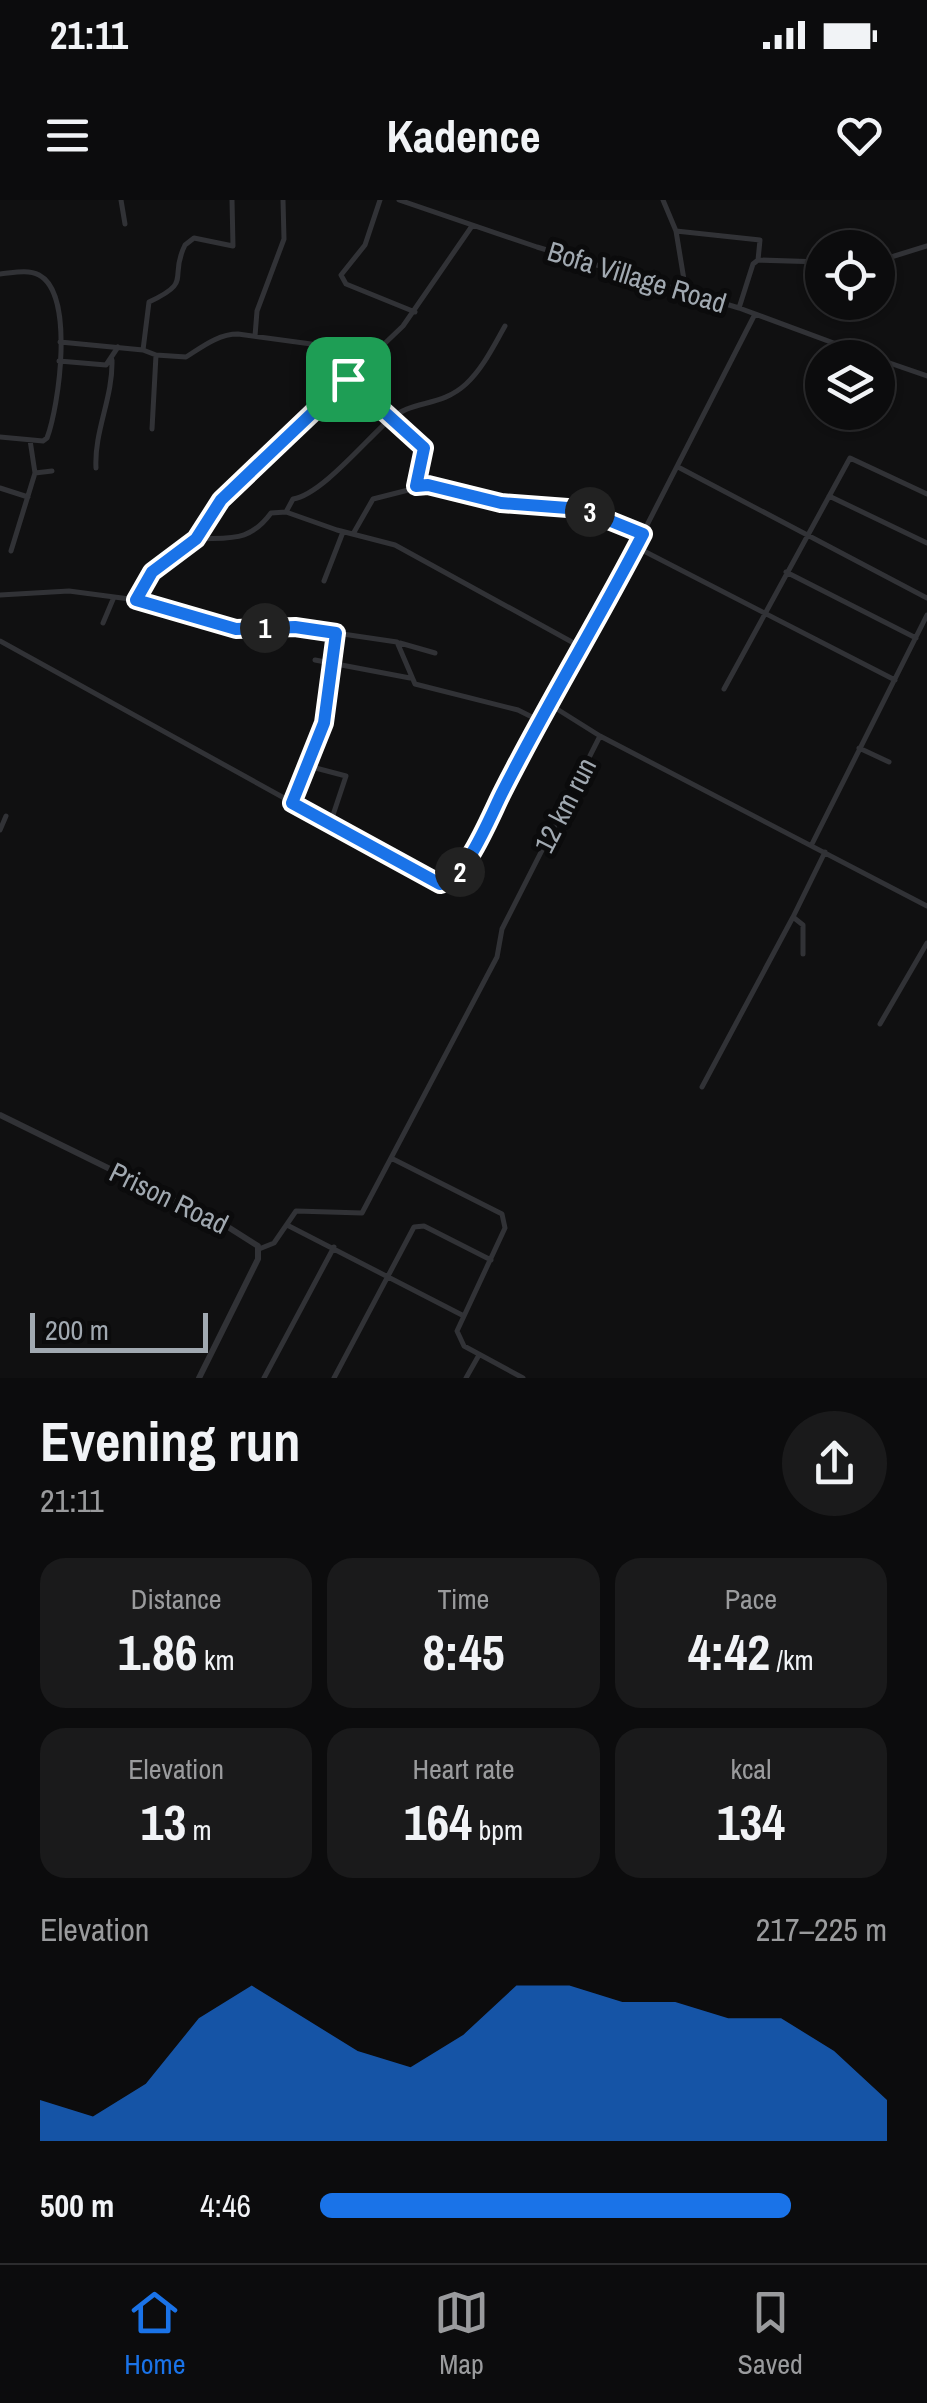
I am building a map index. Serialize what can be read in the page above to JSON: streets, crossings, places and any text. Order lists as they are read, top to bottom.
{
  "streets": {
    "street": ["Bofa Village Road", "12 km run", "Prison Road"]
  },
  "crossings": [
    ["12 km run", "Prison Road"]
  ],
  "scale_bar": "200 m",
  "page": {
    "status": "21:11",
    "header": "Kadence",
    "pins": ["3", "1", "2"],
    "scale": "200 m",
    "heading": ["Evening run", "21:11"],
    "stats": [
      ["Distance", "1.86 km"],
      ["Time", "8:45"],
      ["Pace", "4:42 /km"],
      ["Elevation", "13 m"],
      ["Heart rate", "164 bpm"],
      ["kcal", "134"]
    ],
    "chart": ["Elevation", "217–225 m"],
    "list": [
      {
        "name": "500 m",
        "note": "4:46"
      }
    ],
    "tabs": ["Home", "Map", "Saved"]
  }
}
